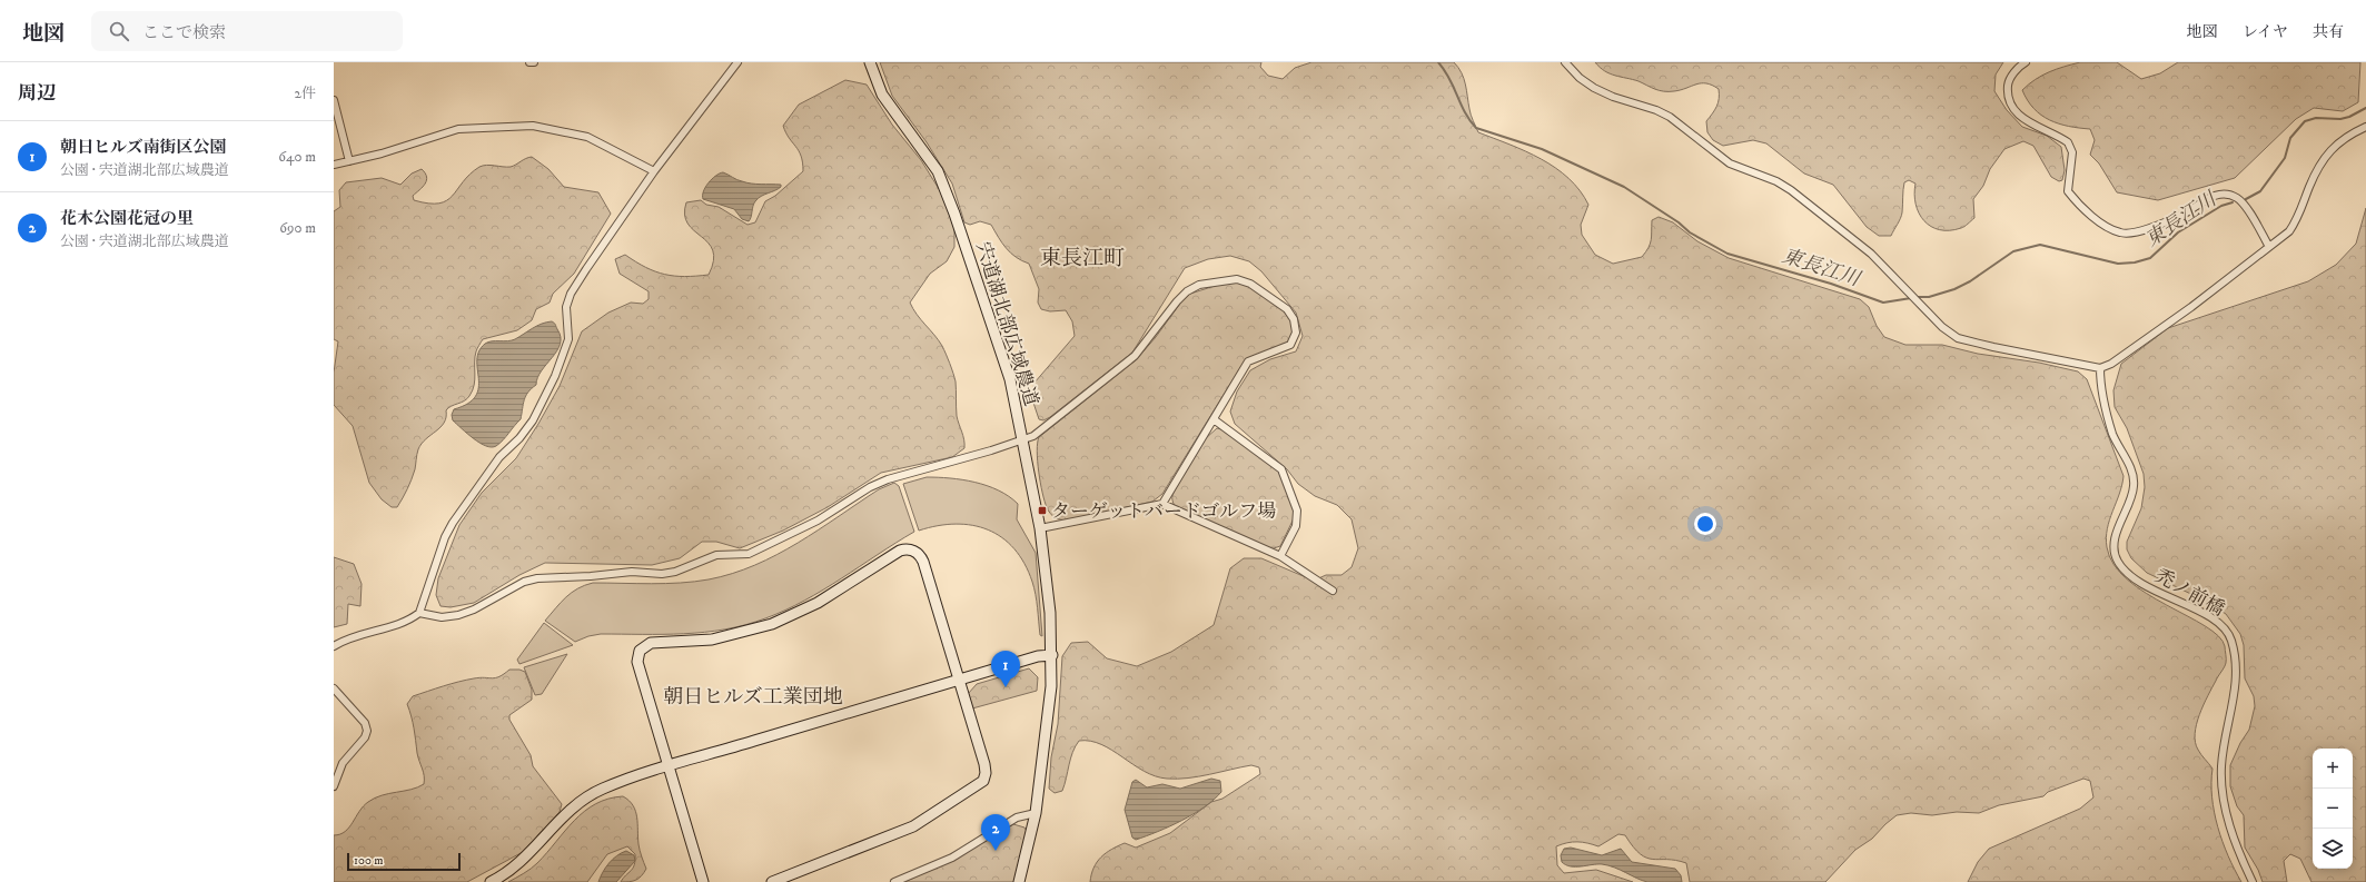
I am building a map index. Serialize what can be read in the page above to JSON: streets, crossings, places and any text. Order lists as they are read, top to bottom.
{
  "streets": {
    "street": ["宍道湖北部広域農道", "禿ノ前橋"]
  },
  "districts": ["東長江町", "朝日ヒルズ工業団地"],
  "water": ["東長江川"],
  "places": {
    "transit": ["ターゲットバードゴルフ場"]
  },
  "scale_bar": "100 m",
  "page": {
    "header": "地図",
    "search": "ここで検索",
    "nav": ["地図", "レイヤ", "共有"],
    "heading": ["周辺", "2件"],
    "list": [
      {
        "mark": "1",
        "name": "朝日ヒルズ南街区公園",
        "note": "公園 · 宍道湖北部広域農道",
        "value": "640 m"
      },
      {
        "mark": "2",
        "name": "花木公園花冠の里",
        "note": "公園 · 宍道湖北部広域農道",
        "value": "690 m"
      }
    ],
    "pins": ["1", "2"],
    "map_buttons": ["+", "−"],
    "scale": "100 m"
  }
}
